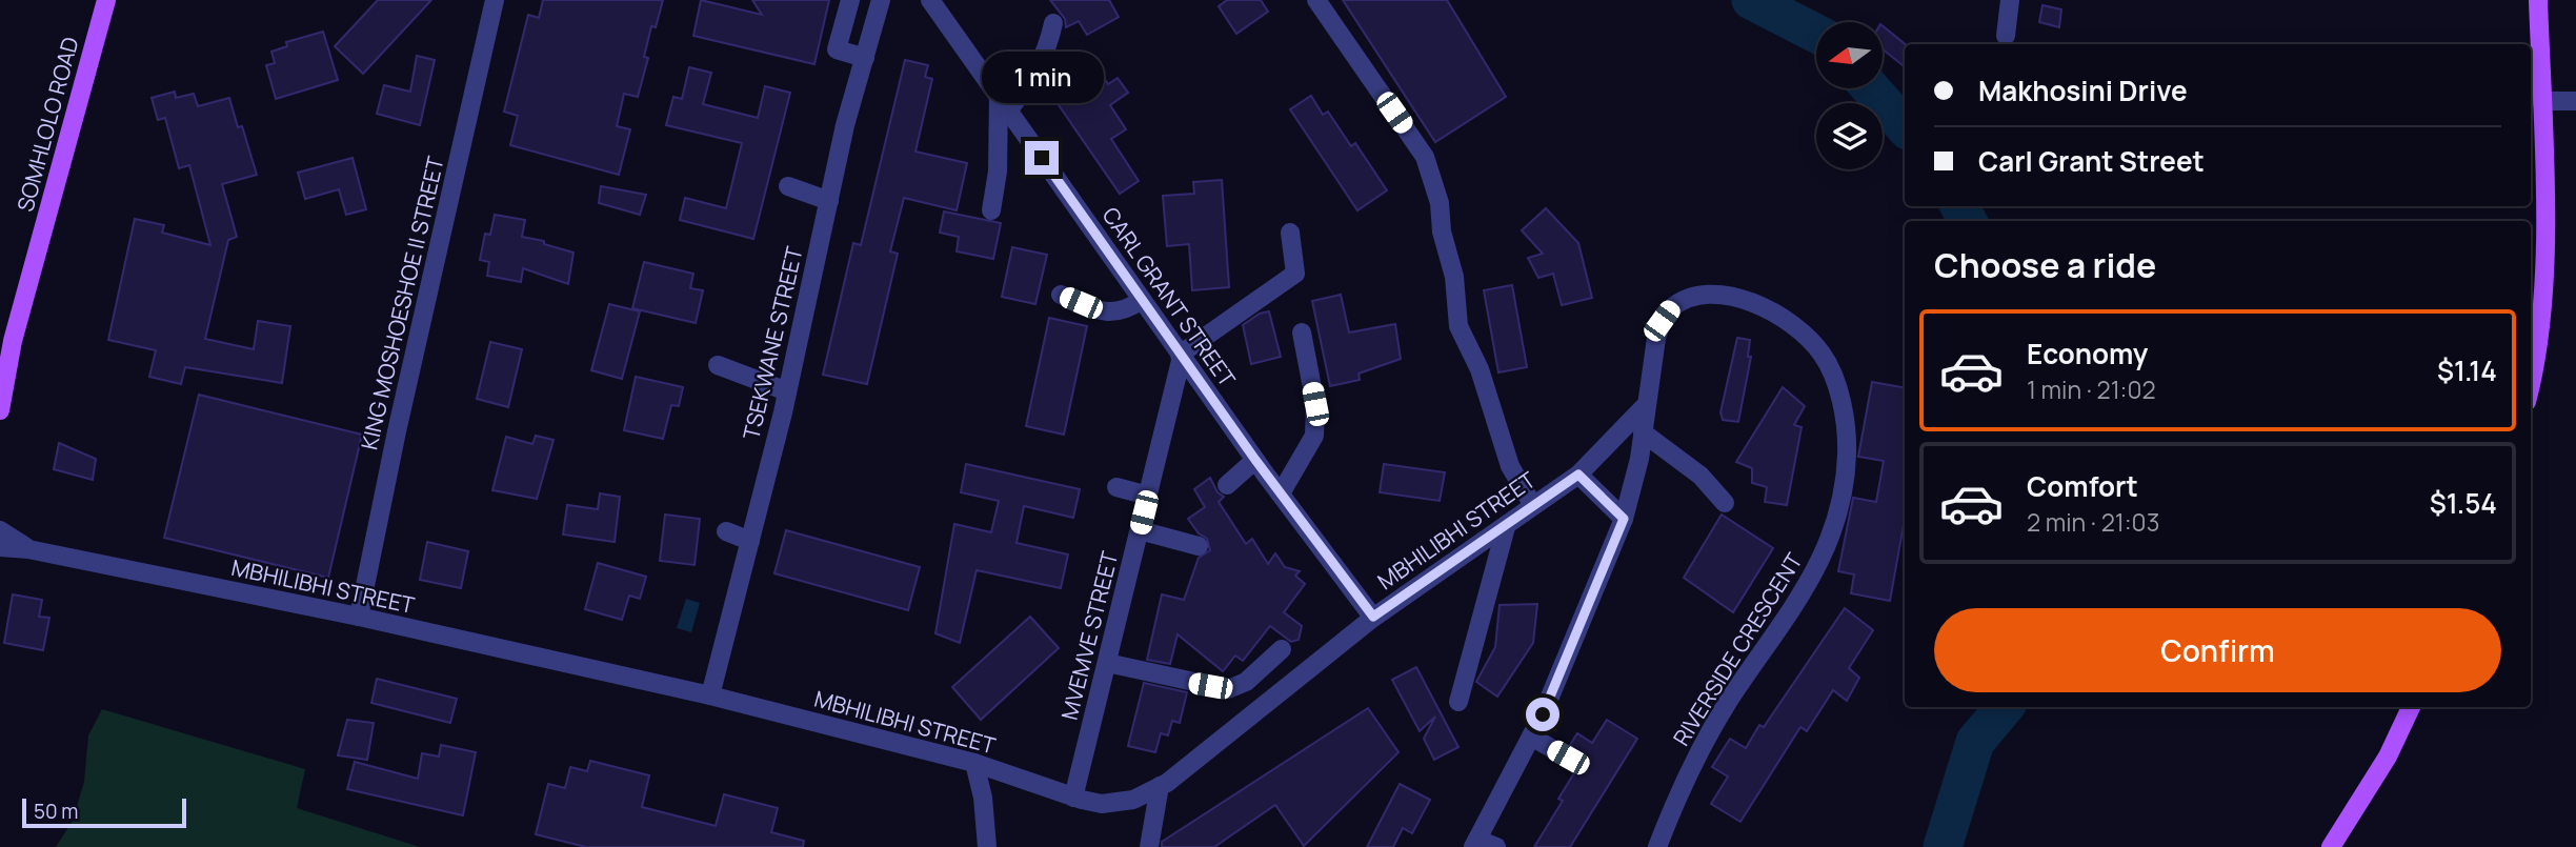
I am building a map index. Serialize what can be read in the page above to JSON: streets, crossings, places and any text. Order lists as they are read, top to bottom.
{
  "streets": {
    "main road": ["SOMHLOLO ROAD"],
    "street": [
      "CARL GRANT STREET",
      "KING MOSHOESHOE II STREET",
      "TSEKWANE STREET",
      "MBHILIBHI STREET",
      "MVEMVE STREET",
      "RIVERSIDE CRESCENT"
    ]
  },
  "crossings": [
    ["CARL GRANT STREET", "MBHILIBHI STREET"],
    ["CARL GRANT STREET", "MVEMVE STREET"],
    ["KING MOSHOESHOE II STREET", "MBHILIBHI STREET"],
    ["TSEKWANE STREET", "MBHILIBHI STREET"],
    ["MBHILIBHI STREET", "MVEMVE STREET"],
    ["MBHILIBHI STREET", "RIVERSIDE CRESCENT"]
  ],
  "scale_bar": "50 m",
  "north": "left",
  "page": {
    "banner": ["Makhosini Drive", "Carl Grant Street"],
    "bubble": "1 min",
    "heading": "Choose a ride",
    "list": [
      {
        "name": "Economy",
        "note": "1 min · 21:02",
        "value": "$1.14"
      },
      {
        "name": "Comfort",
        "note": "2 min · 21:03",
        "value": "$1.54"
      }
    ],
    "buttons": "Confirm",
    "scale": "50 m"
  }
}
